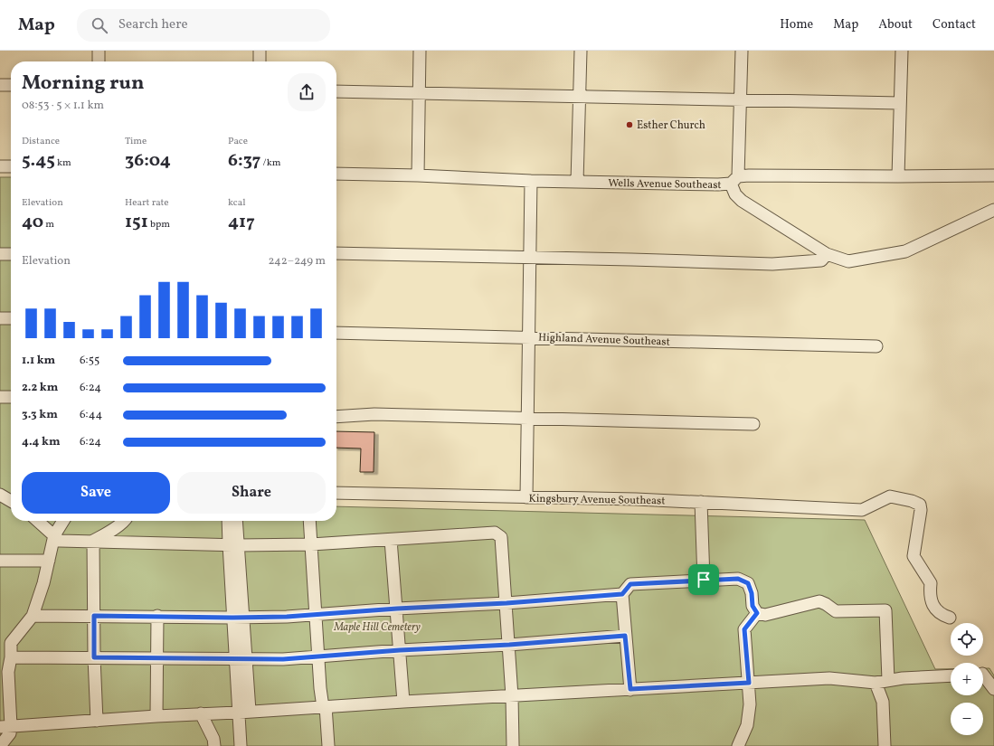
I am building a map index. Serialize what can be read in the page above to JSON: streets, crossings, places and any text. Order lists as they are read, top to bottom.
{
  "streets": {
    "street": ["Wells Avenue Southeast", "Highland Avenue Southeast", "Kingsbury Avenue Southeast"]
  },
  "parks": ["Maple Hill Cemetery"],
  "places": ["Esther Church"],
  "page": {
    "header": "Map",
    "search": "Search here",
    "nav": [
      "Home",
      "Map",
      "About",
      "Contact"
    ],
    "heading": ["Morning run", "08:53 · 5 × 1.1 km"],
    "stats": [
      ["Distance", "5.45 km"],
      ["Time", "36:04"],
      ["Pace", "6:37 /km"],
      ["Elevation", "40 m"],
      ["Heart rate", "151 bpm"],
      ["kcal", "417"]
    ],
    "chart": ["Elevation", "242–249 m"],
    "list": [
      {
        "name": "1.1 km",
        "note": "6:55"
      },
      {
        "name": "2.2 km",
        "note": "6:24"
      },
      {
        "name": "3.3 km",
        "note": "6:44"
      },
      {
        "name": "4.4 km",
        "note": "6:24"
      }
    ],
    "buttons": ["Save", "Share"],
    "map_buttons": ["+", "−"]
  }
}
